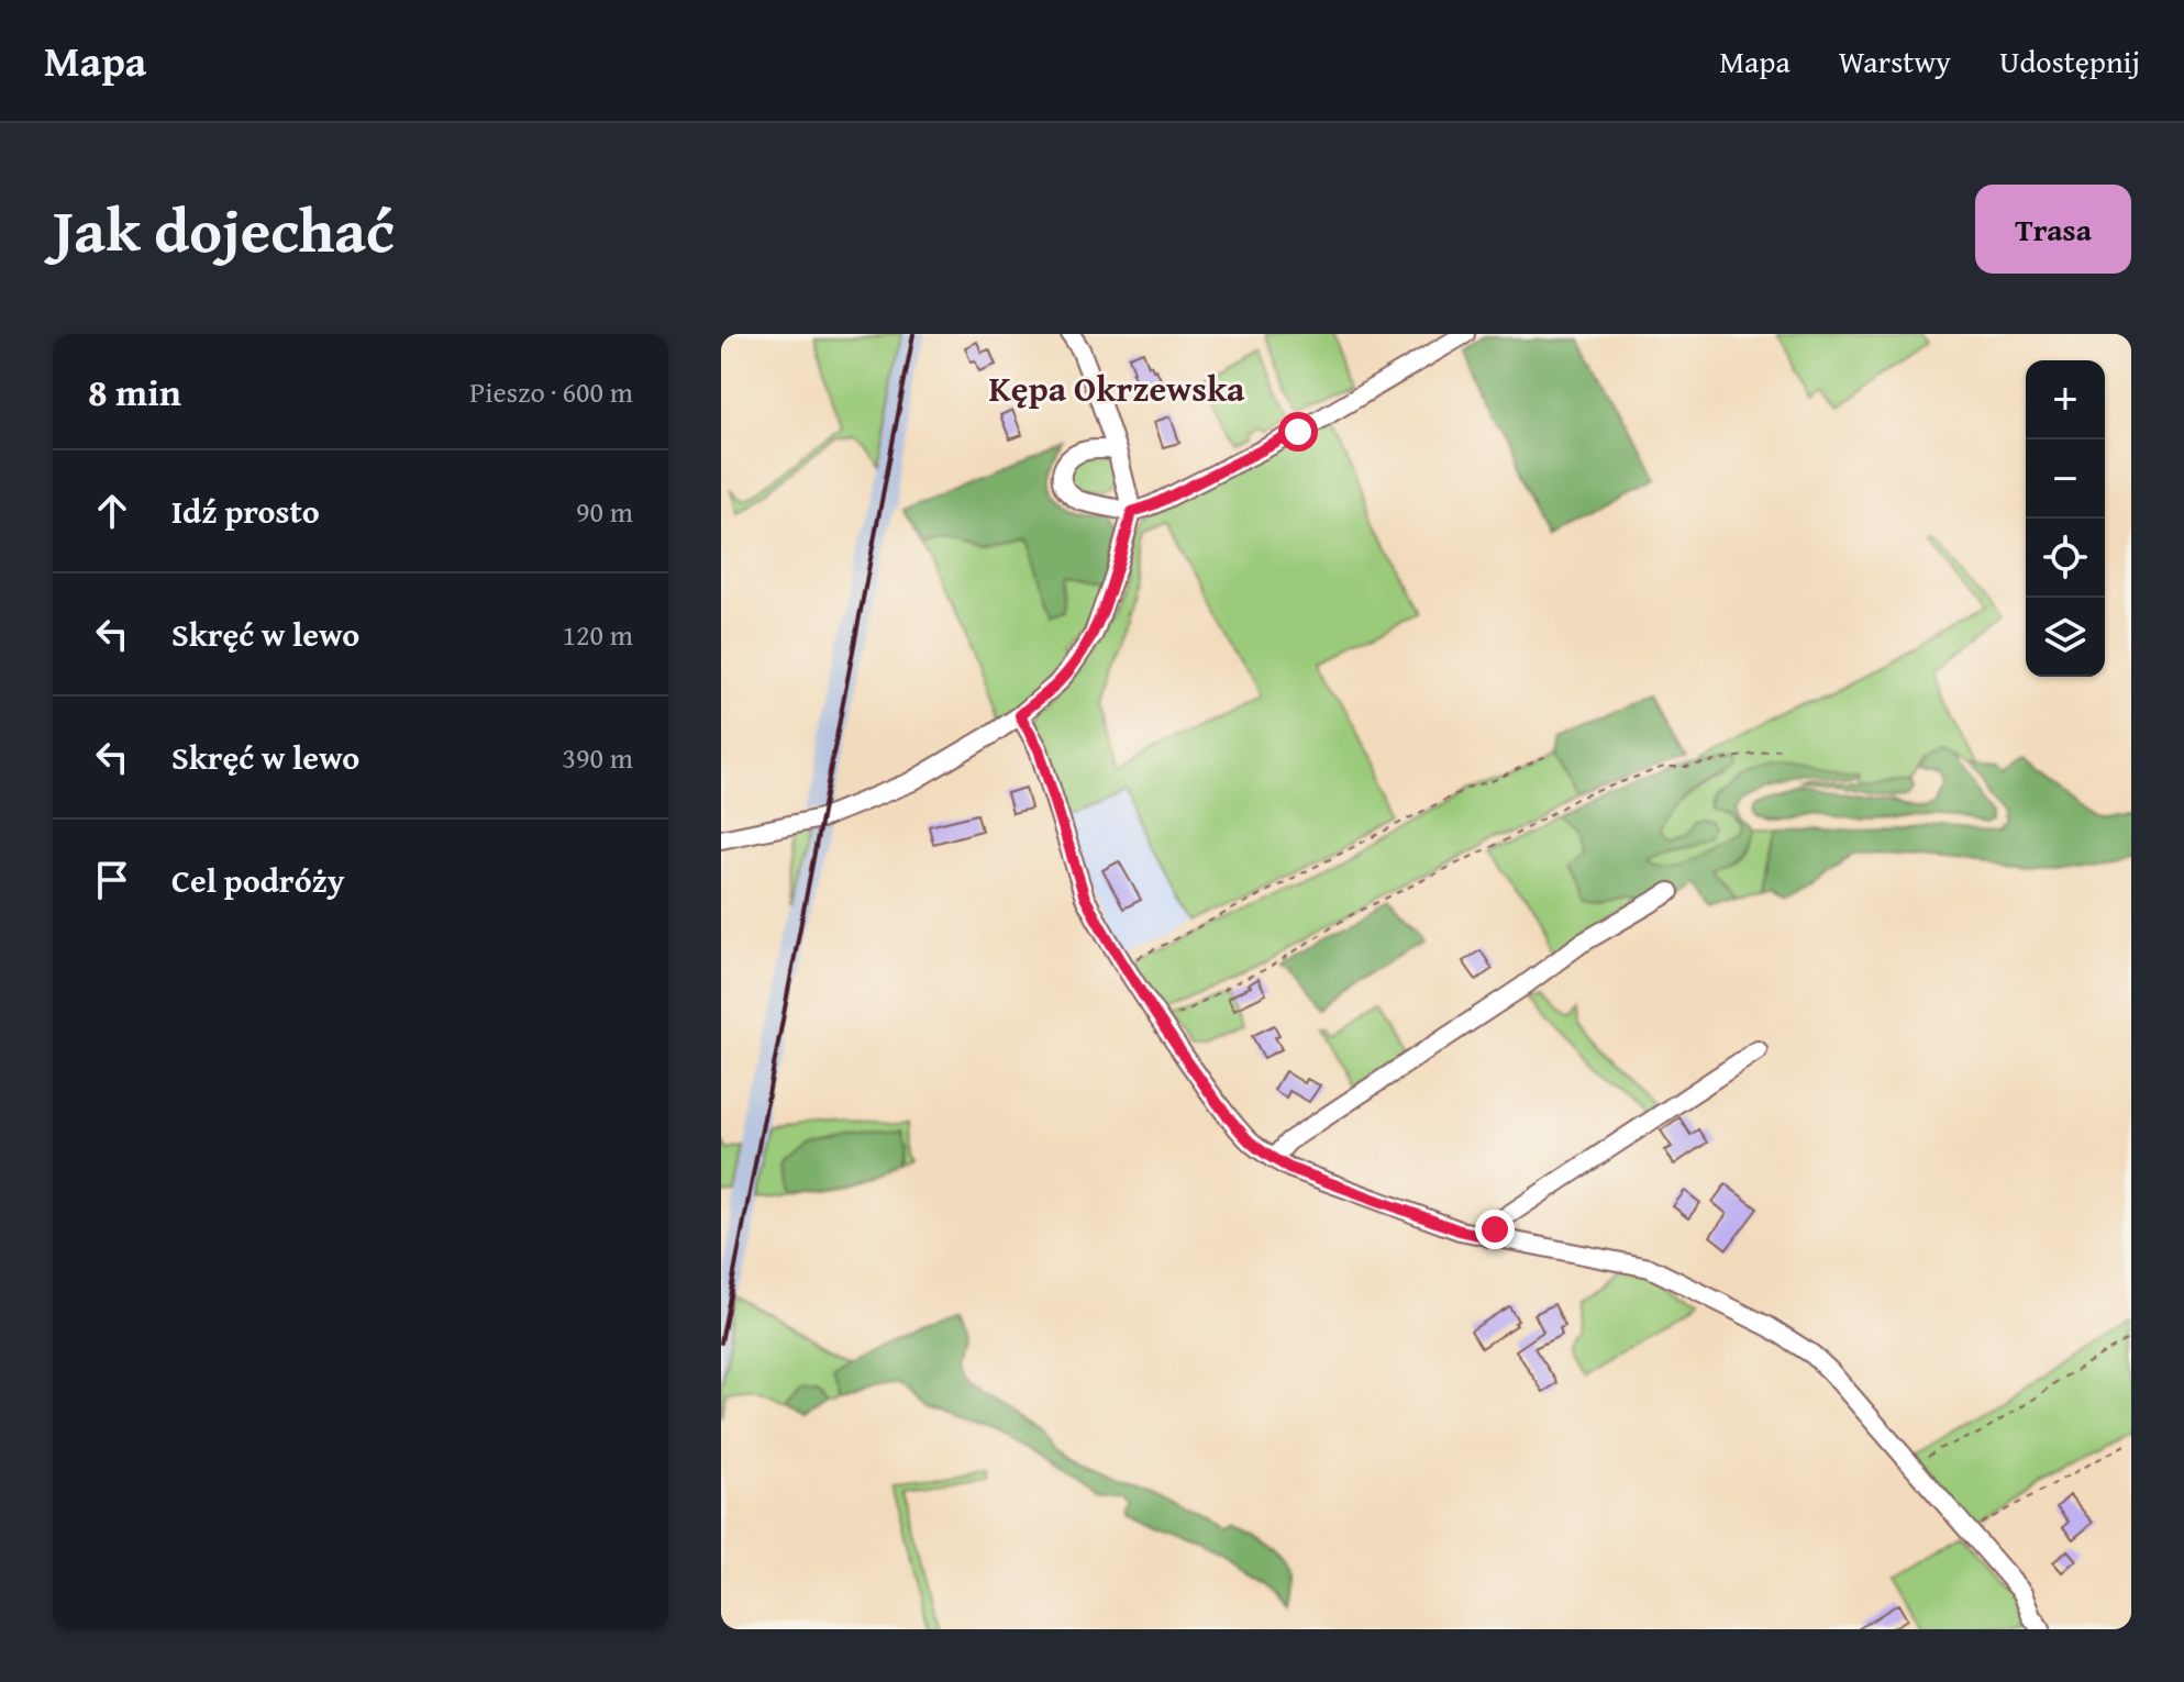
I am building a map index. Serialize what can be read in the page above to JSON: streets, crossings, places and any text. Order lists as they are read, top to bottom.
{
  "districts": ["Kępa Okrzewska"],
  "page": {
    "header": "Mapa",
    "nav": ["Mapa", "Warstwy", "Udostępnij"],
    "title": "Jak dojechać",
    "buttons": "Trasa",
    "heading": ["8 min", "Pieszo · 600 m"],
    "map_buttons": ["+", "−"],
    "list": [
      ["Idź prosto", "90 m"],
      ["Skręć w lewo", "120 m"],
      ["Skręć w lewo", "390 m"],
      "Cel podróży"
    ]
  }
}
